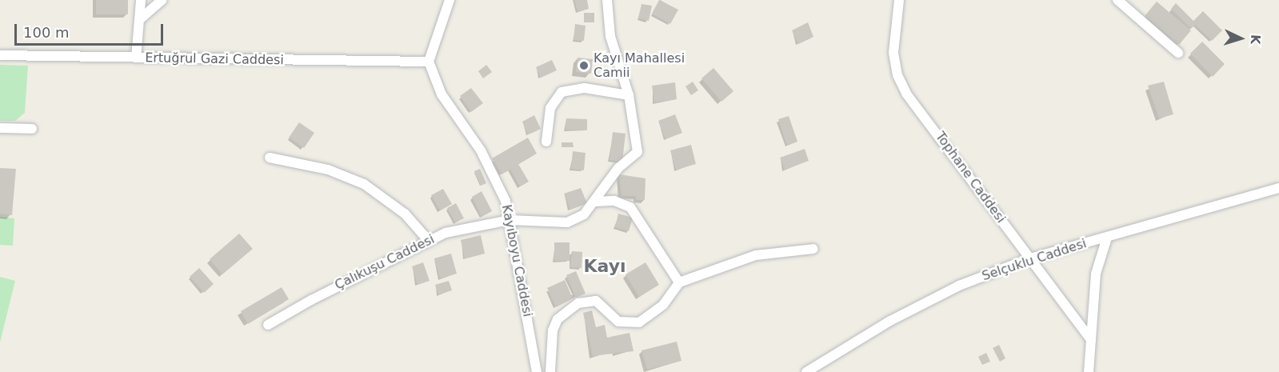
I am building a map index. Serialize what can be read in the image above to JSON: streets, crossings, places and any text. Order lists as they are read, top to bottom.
{
  "streets": {
    "street": [
      "Ertuğrul Gazi Caddesi",
      "Tophane Caddesi",
      "Selçuklu Caddesi",
      "Kayıboyu Caddesi",
      "Çalıkuşu Caddesi"
    ]
  },
  "crossings": [
    ["Ertuğrul Gazi Caddesi", "Kayıboyu Caddesi"],
    ["Tophane Caddesi", "Selçuklu Caddesi"],
    ["Kayıboyu Caddesi", "Çalıkuşu Caddesi"]
  ],
  "districts": ["Kayı"],
  "places": ["Kayı Mahallesi Camii"],
  "scale_bar": "100 m",
  "north": "right"
}
